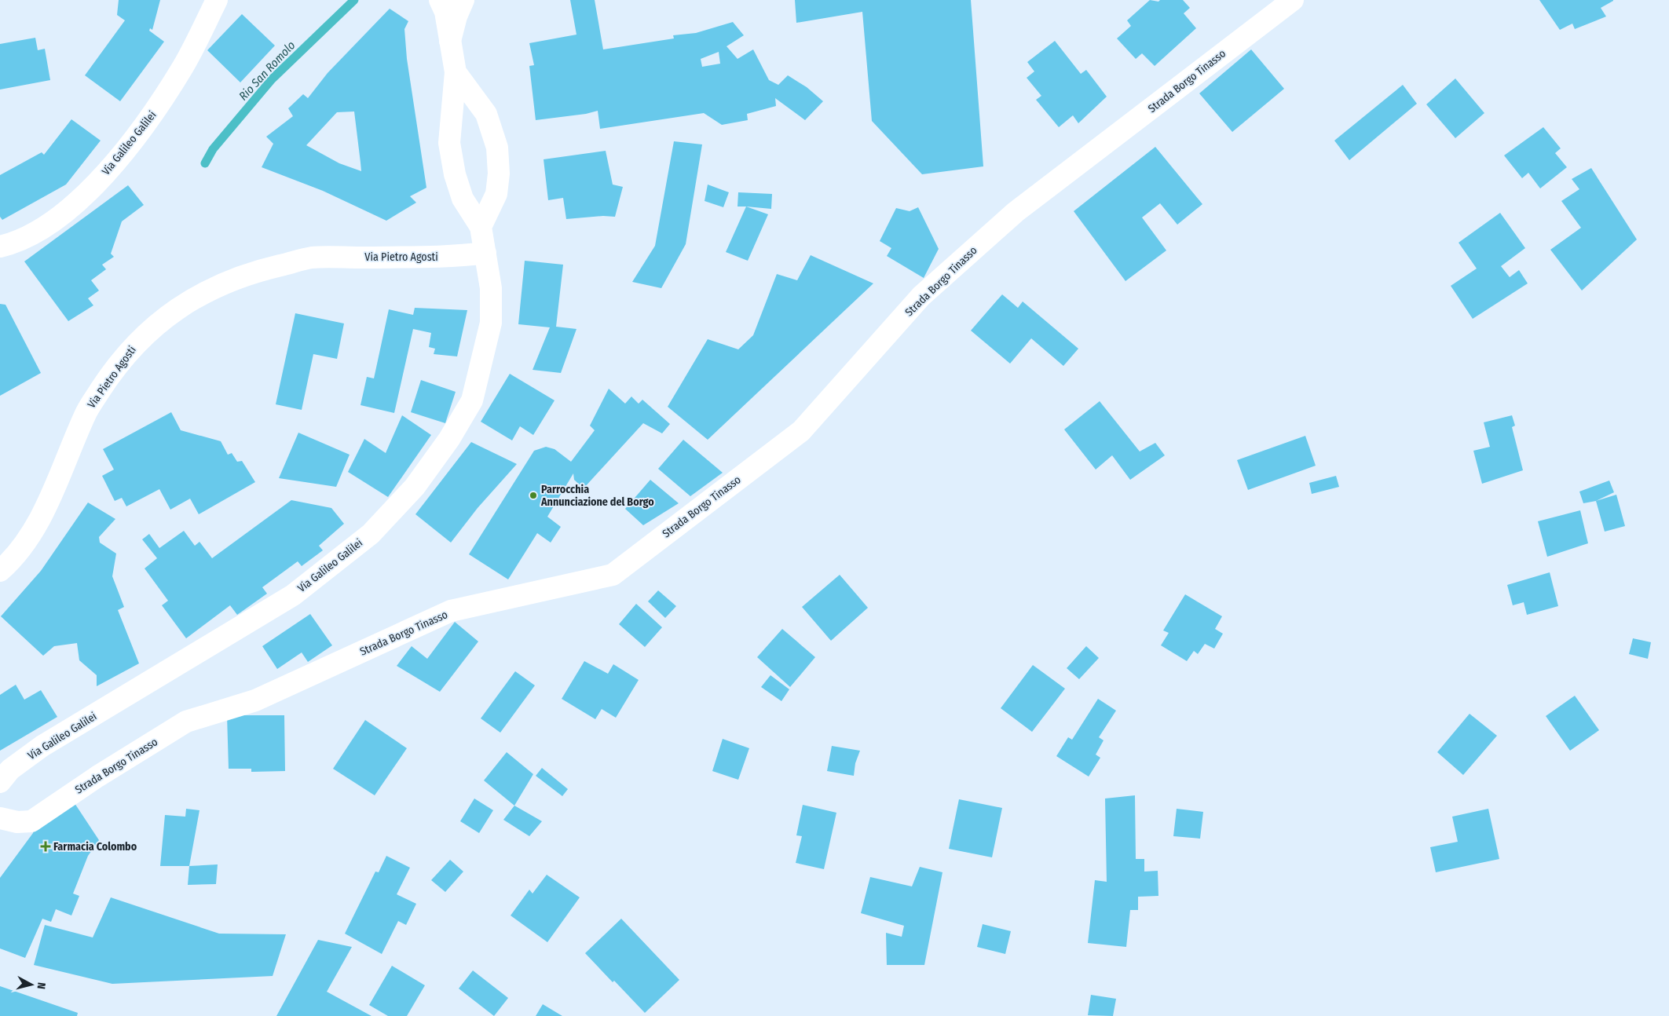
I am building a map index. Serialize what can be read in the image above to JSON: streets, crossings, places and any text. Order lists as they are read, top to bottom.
{
  "streets": {
    "main road": ["Strada Borgo Tinasso", "Via Galileo Galilei", "Via Pietro Agosti"]
  },
  "crossings": [
    ["Via Galileo Galilei", "Via Pietro Agosti"]
  ],
  "water": ["Rio San Romolo"],
  "places": {
    "other": ["Parrocchia Annunciazione del Borgo"],
    "health": ["Farmacia Colombo"]
  },
  "north": "right"
}
